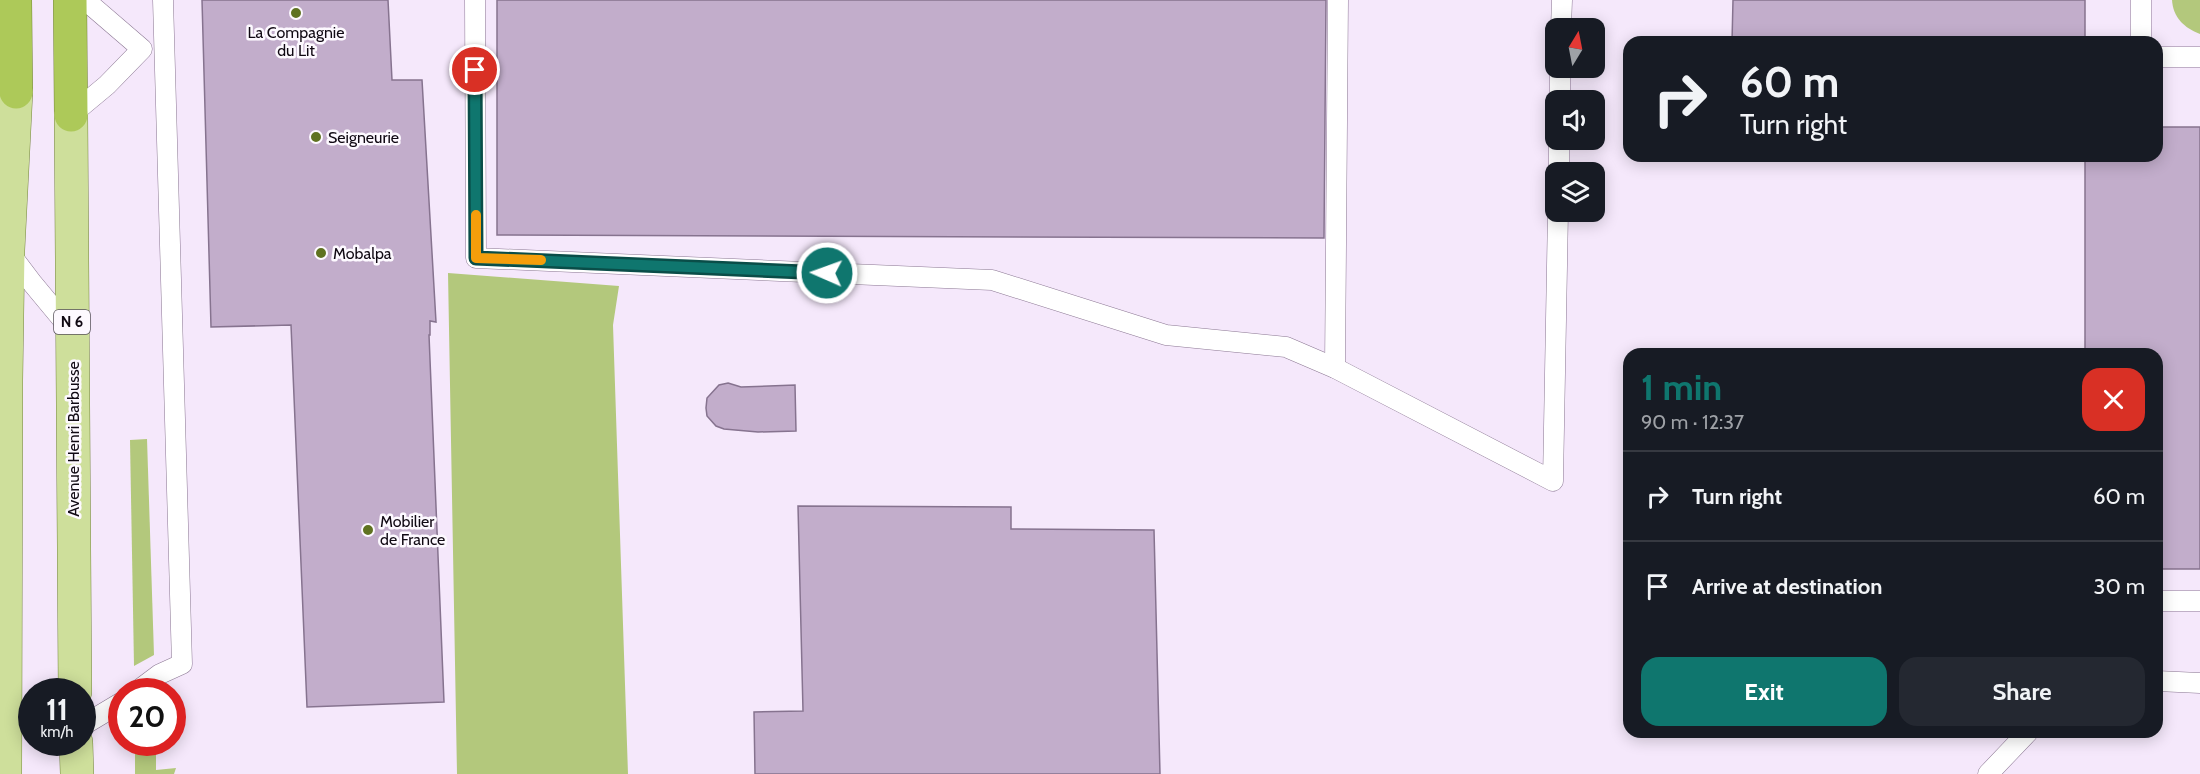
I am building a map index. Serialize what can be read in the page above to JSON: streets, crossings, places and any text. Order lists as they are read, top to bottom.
{
  "streets": {
    "highway": ["N 6"],
    "main road": ["Avenue Henri Barbusse"]
  },
  "crossings": [
    ["N 6", "Avenue Henri Barbusse"]
  ],
  "places": [
    "La Compagnie du Lit",
    "Seigneurie",
    "Mobalpa",
    "Mobilier de France"
  ],
  "north": "top",
  "page": {
    "turn": ["60 m", "Turn right"],
    "heading": ["1 min", "90 m · 12:37"],
    "list": [
      {
        "name": "Turn right",
        "value": "60 m"
      },
      {
        "name": "Arrive at destination",
        "value": "30 m"
      }
    ],
    "buttons": ["Exit", "Share"],
    "speed": "11 km/h",
    "limit": "20"
  }
}
